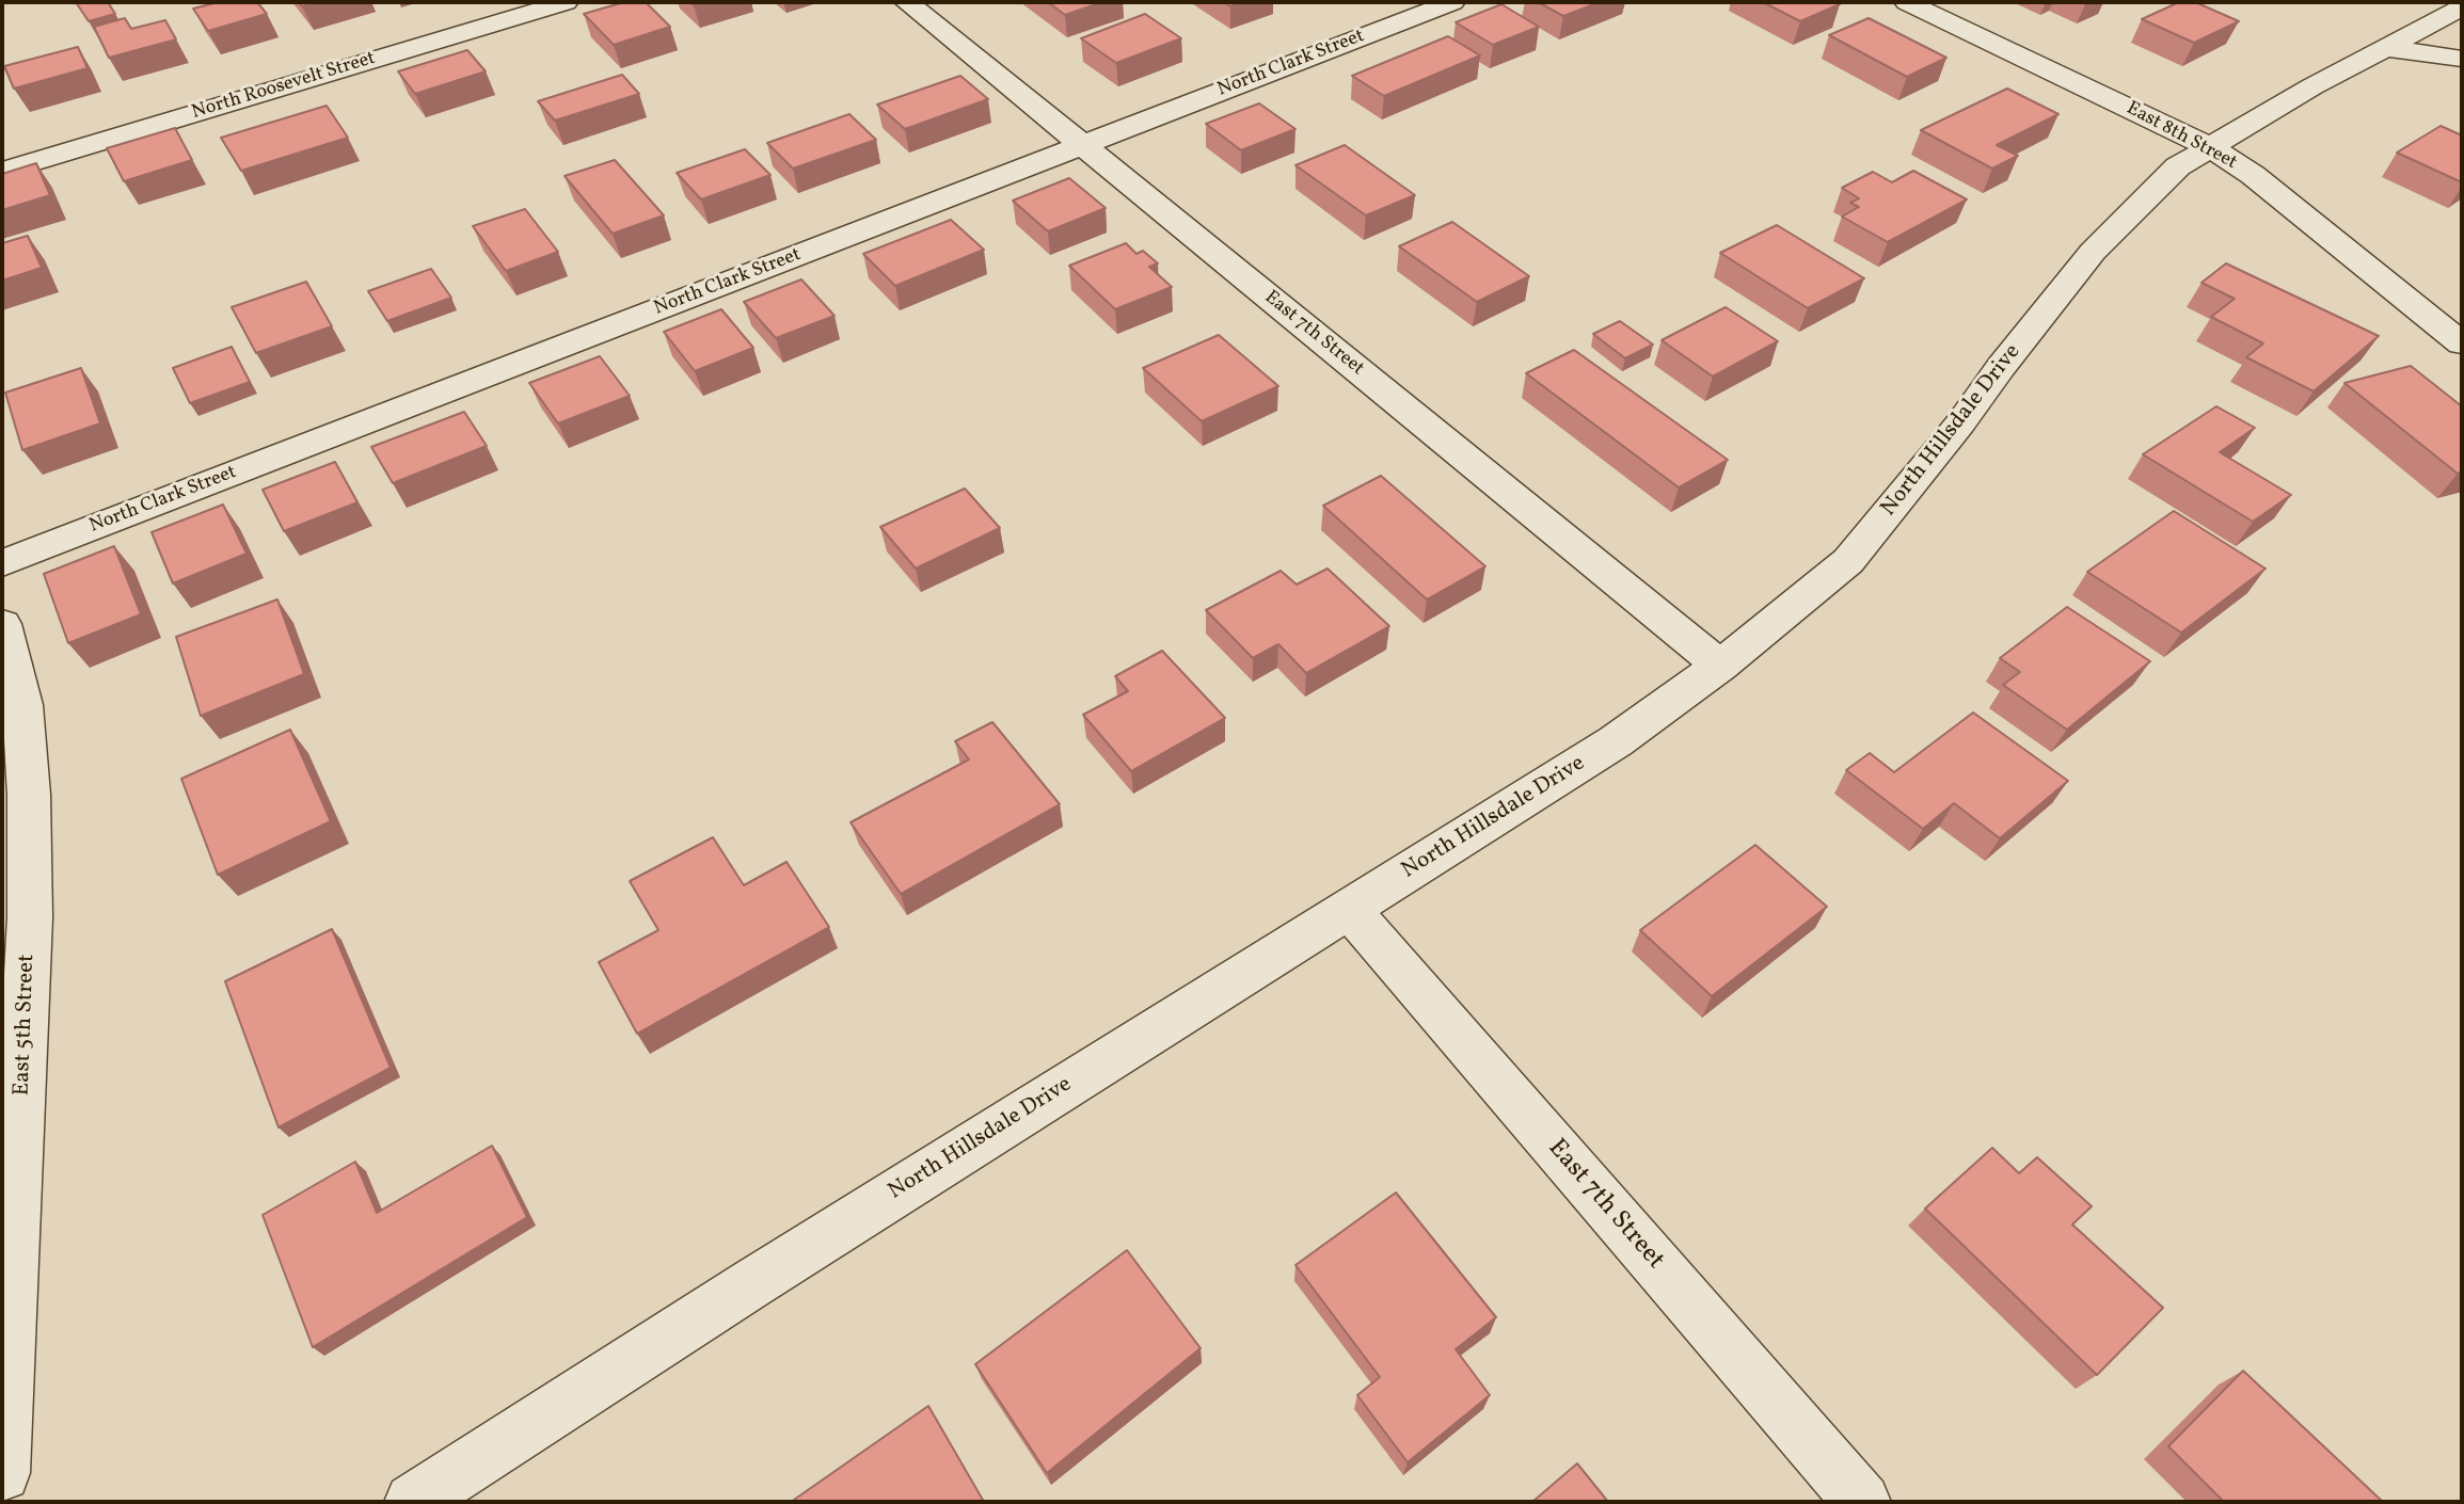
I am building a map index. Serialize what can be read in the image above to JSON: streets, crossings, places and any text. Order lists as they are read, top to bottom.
{
  "streets": {
    "street": [
      "North Clark Street",
      "North Roosevelt Street",
      "East 8th Street",
      "East 7th Street",
      "North Hillsdale Drive",
      "East 5th Street"
    ]
  },
  "crossings": [
    ["North Clark Street", "East 7th Street"],
    ["East 8th Street", "North Hillsdale Drive"],
    ["East 7th Street", "North Hillsdale Drive"]
  ]
}
